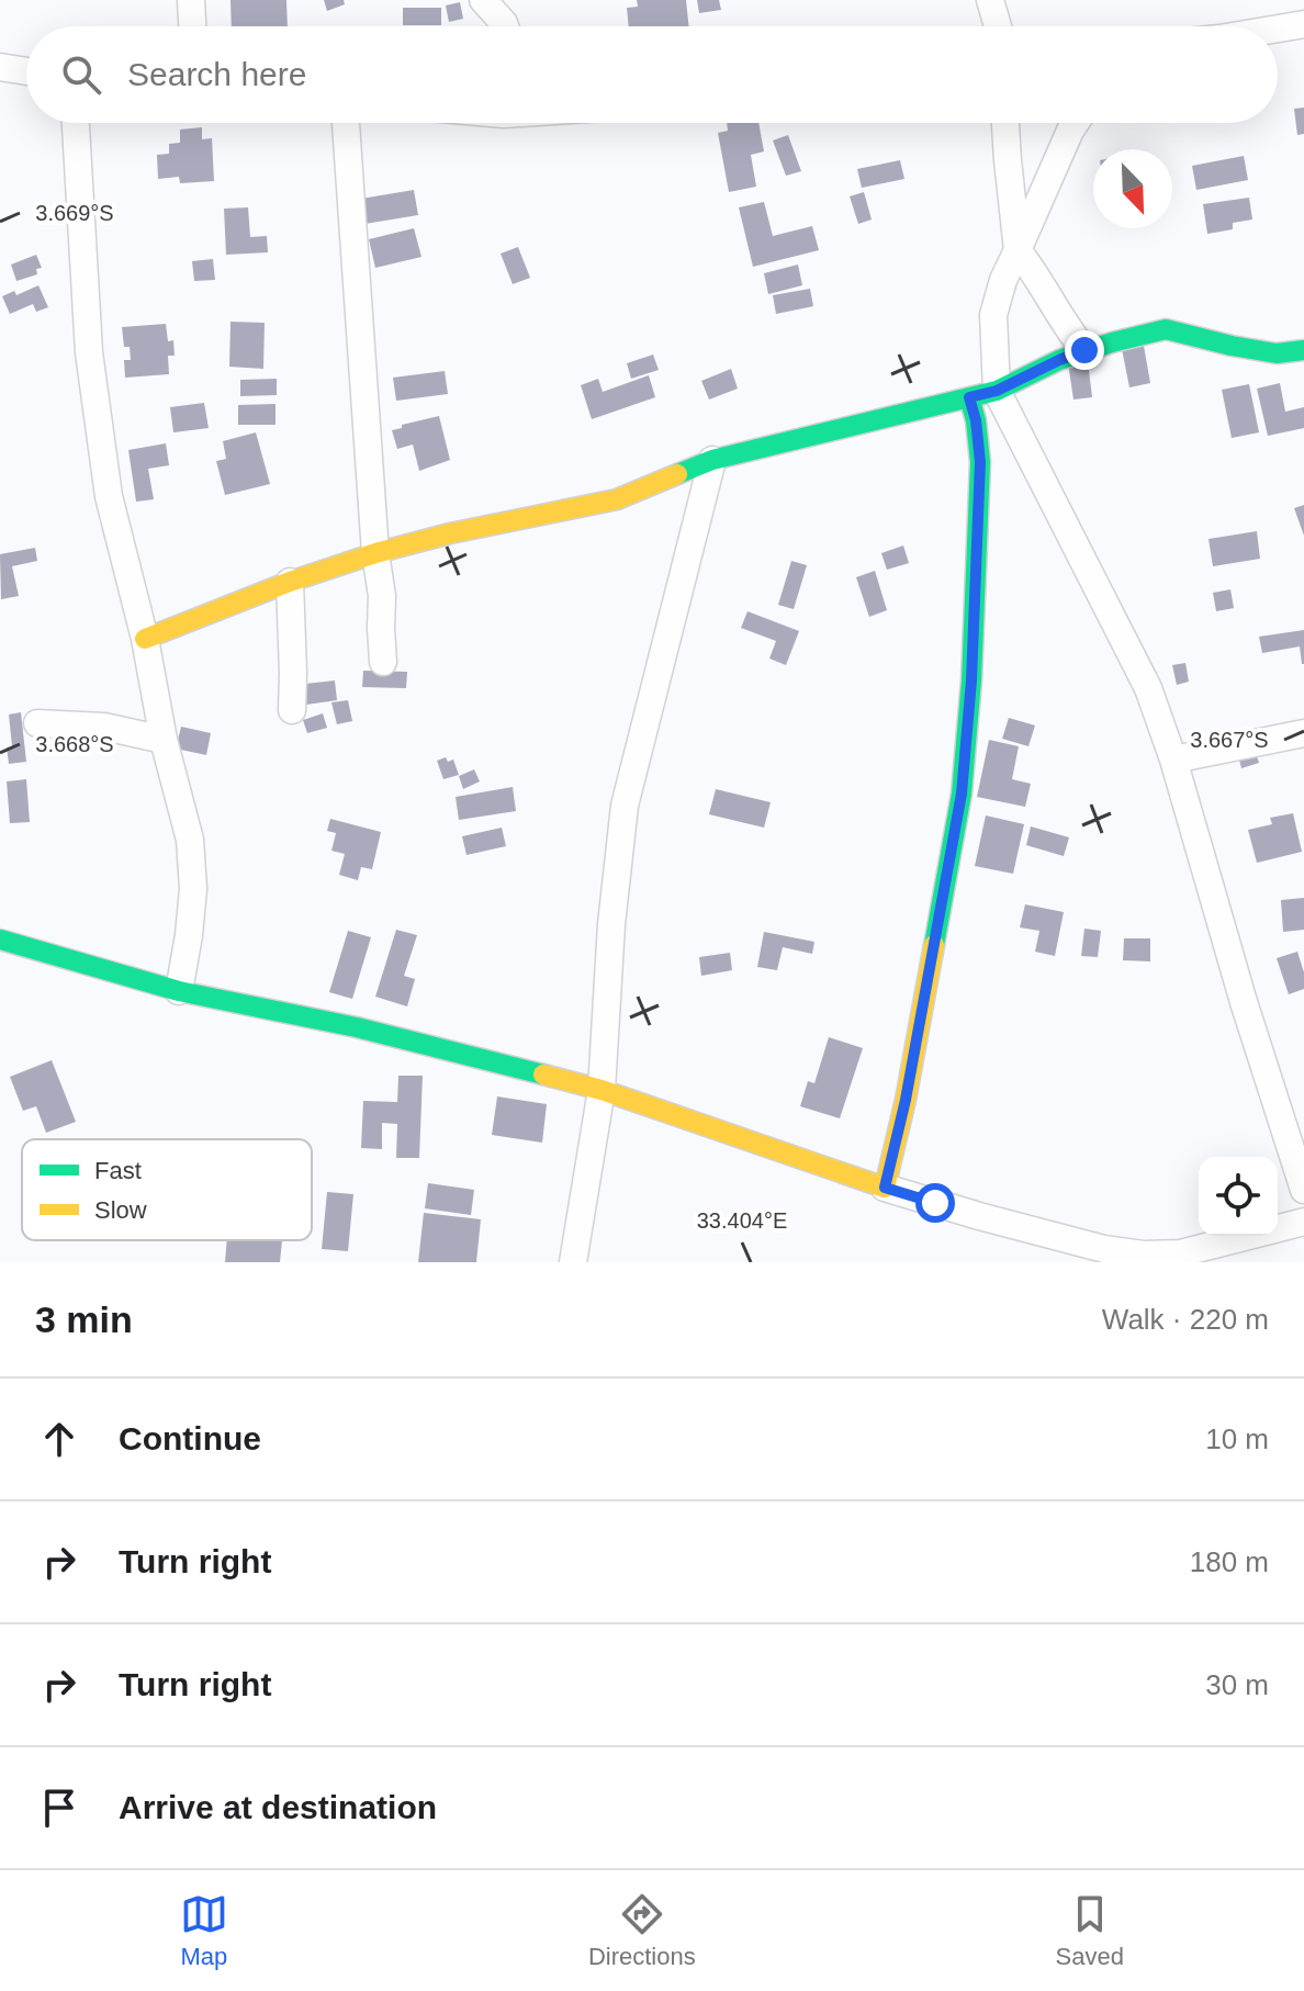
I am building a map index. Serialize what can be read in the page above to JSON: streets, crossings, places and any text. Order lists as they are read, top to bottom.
{
  "legend": ["Fast", "Slow"],
  "north": "bottom right",
  "page": {
    "search": "Search here",
    "heading": ["3 min", "Walk · 220 m"],
    "list": [
      ["Continue", "10 m"],
      ["Turn right", "180 m"],
      ["Turn right", "30 m"],
      "Arrive at destination"
    ],
    "nav": ["Map", "Directions", "Saved"]
  },
  "coordinates": [
    "3.669°S",
    "3.667°S",
    "3.668°S",
    "33.404°E"
  ]
}
